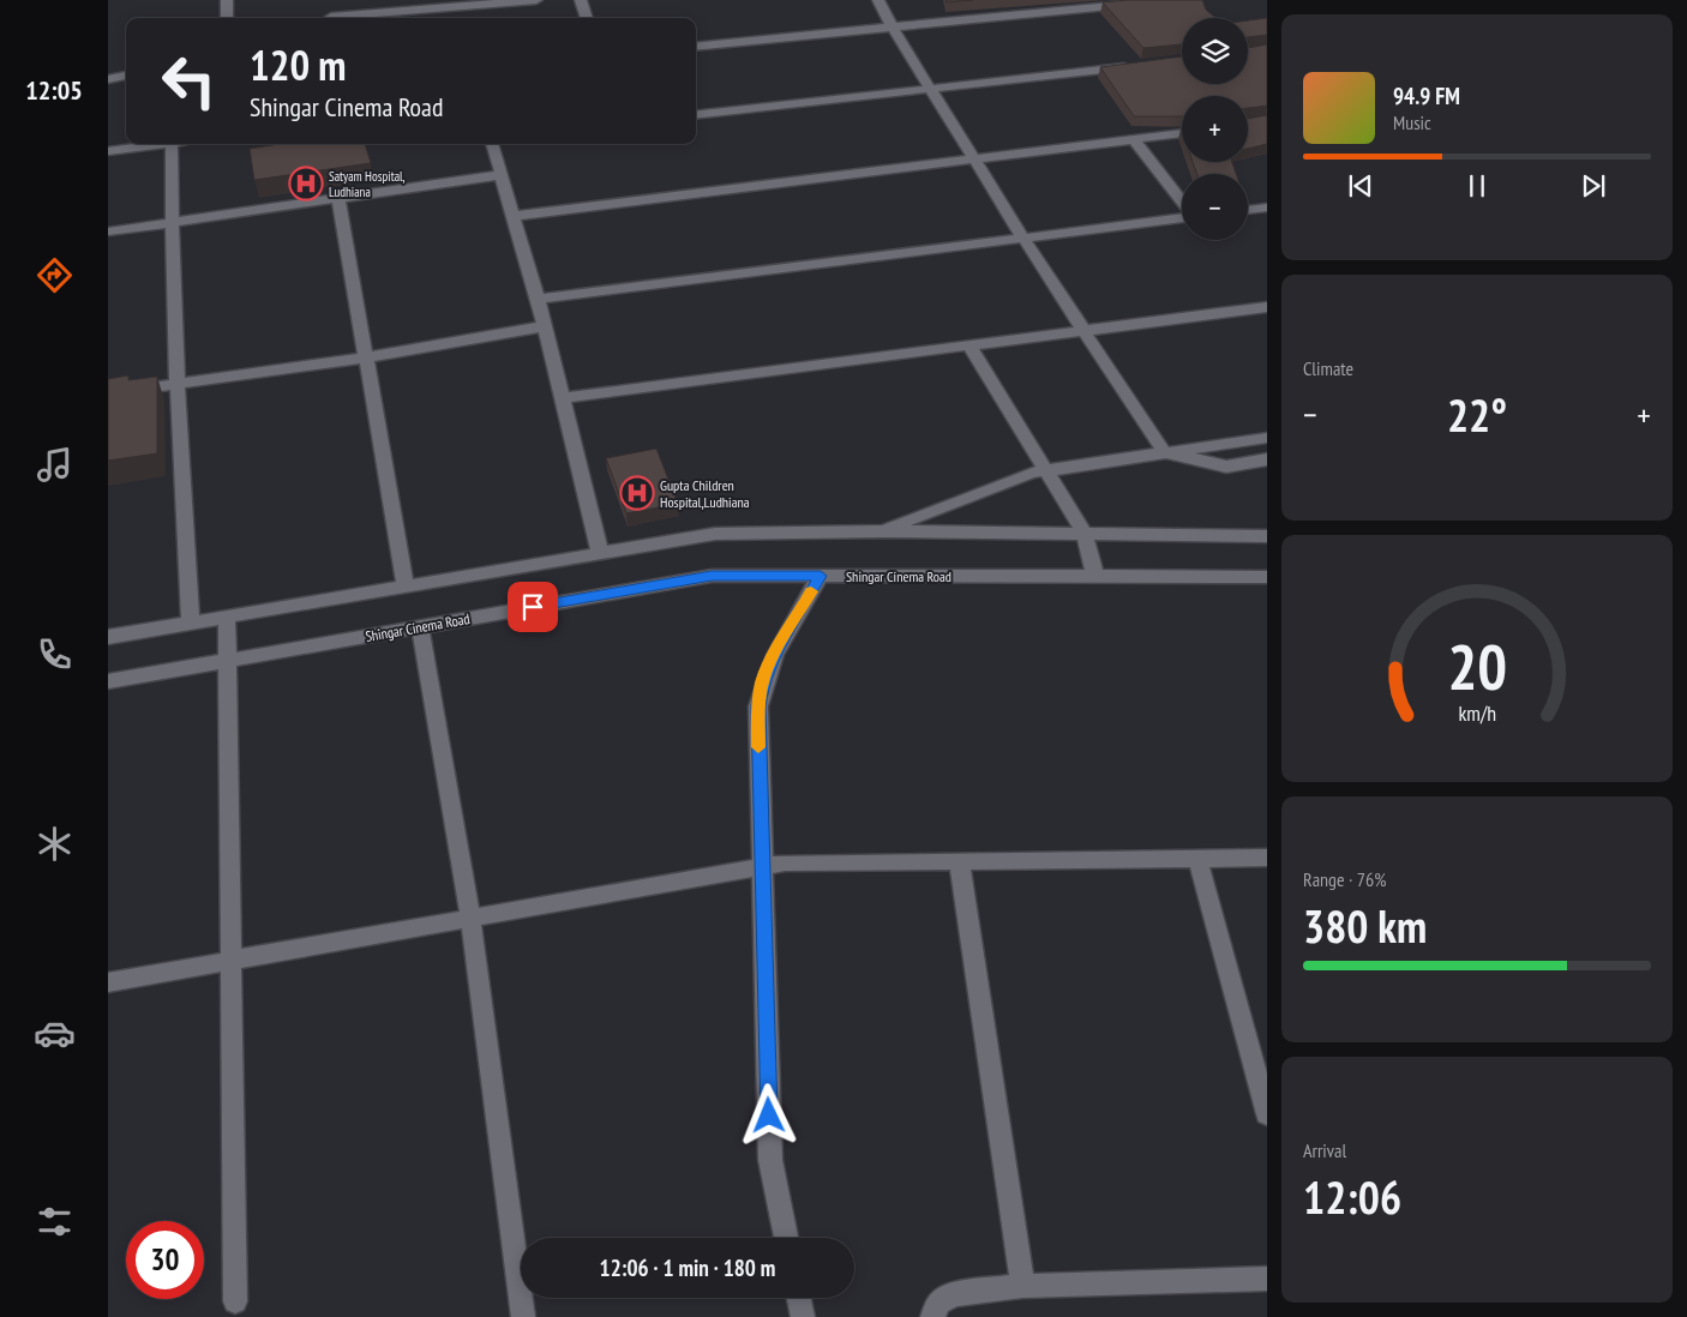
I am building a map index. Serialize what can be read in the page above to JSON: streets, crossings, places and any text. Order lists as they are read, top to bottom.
{
  "streets": {
    "street": ["Shingar Cinema Road"]
  },
  "places": {
    "hospital": ["Satyam Hospital, Ludhiana", "Gupta Children Hospital,Ludhiana"]
  },
  "page": {
    "tabs": "12:05",
    "map_buttons": ["+", "−"],
    "turn": ["120 m", "Shingar Cinema Road"],
    "song": ["94.9 FM", "Music"],
    "tile": [
      "Climate",
      ["Range · 76%", "380 km"],
      ["Arrival", "12:06"]
    ],
    "heat": ["−", "22°", "+"],
    "limit": "30",
    "trip": "12:06 · 1 min · 180 m",
    "gauge": ["20", "km/h"]
  }
}
